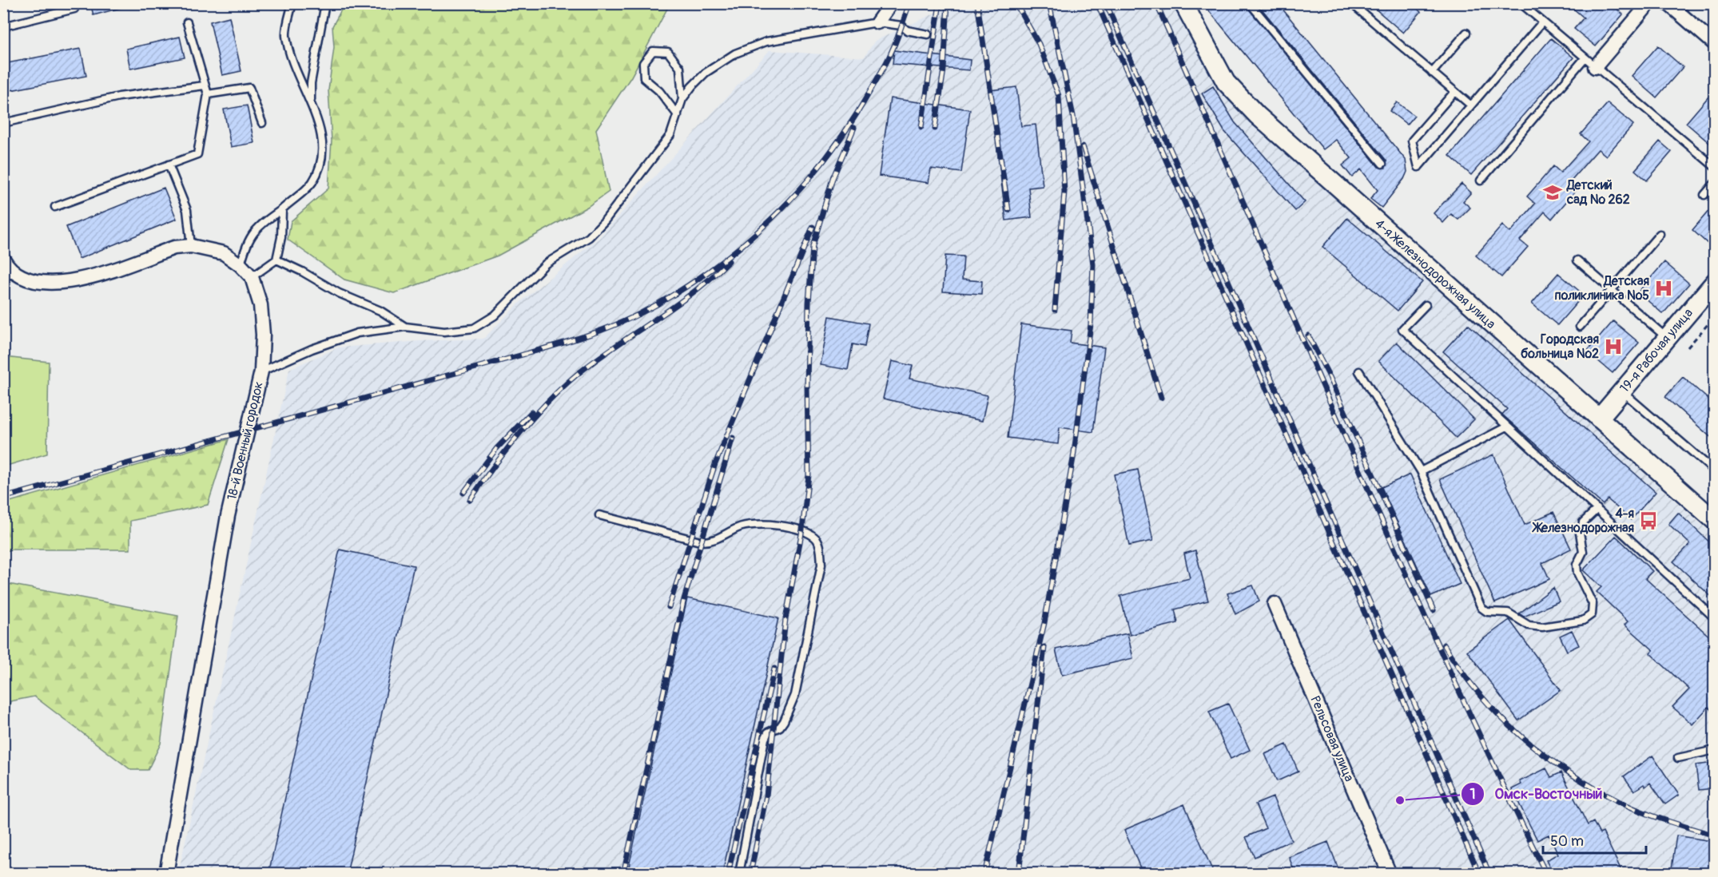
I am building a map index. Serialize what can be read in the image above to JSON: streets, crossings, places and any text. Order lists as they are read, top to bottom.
{
  "streets": {
    "main road": ["4-я Железнодорожная улица", "19-я Рабочая улица"],
    "street": ["18-й Военный городок", "Рельсовая улица"]
  },
  "crossings": [
    ["4-я Железнодорожная улица", "19-я Рабочая улица"]
  ],
  "places": {
    "school or university": ["Детский сад № 262"],
    "hospital": ["Детская поликлиника №5", "Городская больница №2"],
    "bus stop": ["4-я Железнодорожная"],
    "other": ["Омск-Восточный"]
  },
  "scale_bar": "50 m"
}
